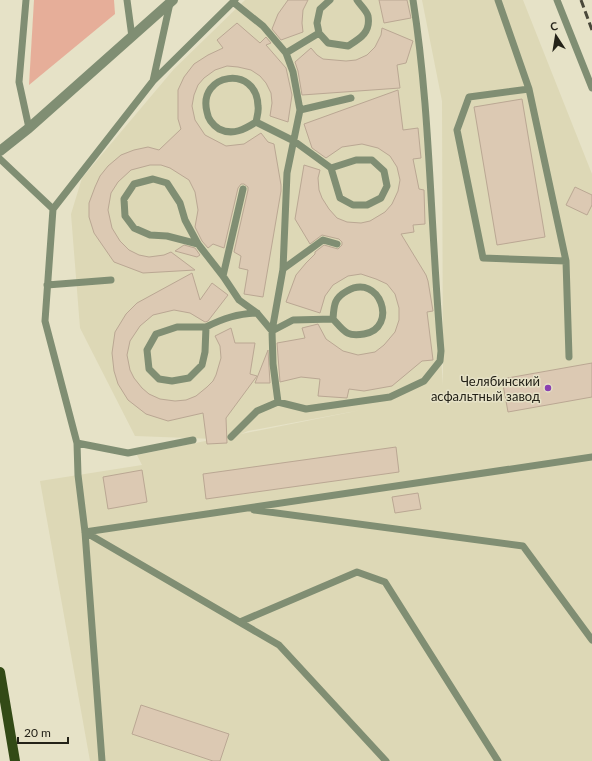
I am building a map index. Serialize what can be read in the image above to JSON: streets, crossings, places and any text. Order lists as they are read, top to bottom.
{
  "places": ["Челябинский асфальтный завод"],
  "scale_bar": "20 m",
  "north": "top"
}
